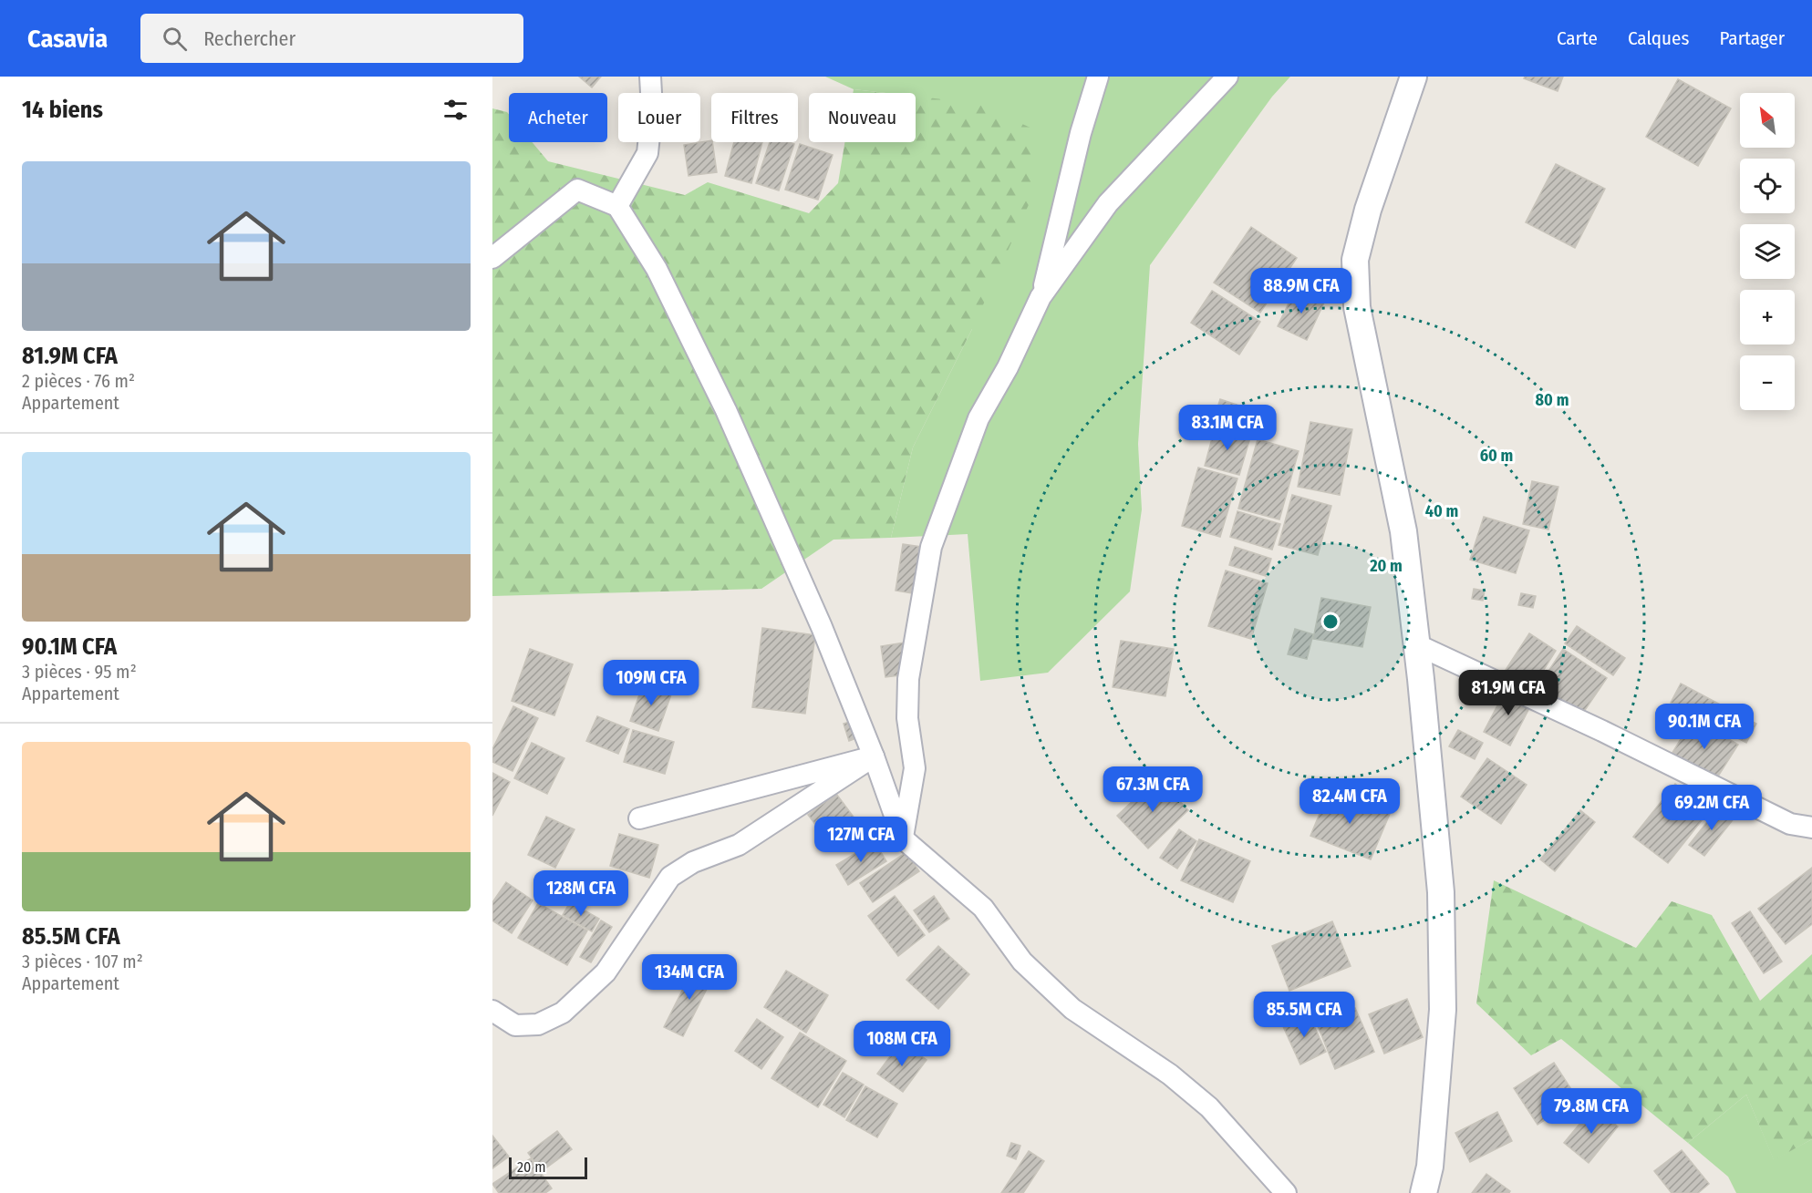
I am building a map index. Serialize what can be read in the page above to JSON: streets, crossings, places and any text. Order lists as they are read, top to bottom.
{
  "scale_bar": "20 m",
  "north": "top left",
  "page": {
    "header": "Casavia",
    "search": "Rechercher",
    "nav": ["Carte", "Calques", "Partager"],
    "heading": "14 biens",
    "map_buttons": ["+", "−"],
    "chip": [
      "Acheter",
      "Louer",
      "Filtres",
      "Nouveau"
    ],
    "list": [
      {
        "name": "81.9M CFA",
        "note": "2 pièces · 76 m² · Appartement"
      },
      {
        "name": "90.1M CFA",
        "note": "3 pièces · 95 m² · Appartement"
      },
      {
        "name": "85.5M CFA",
        "note": "3 pièces · 107 m² · Appartement"
      }
    ],
    "price": [
      "88.9M CFA",
      "83.1M CFA",
      "109M CFA",
      "81.9M CFA",
      "90.1M CFA",
      "67.3M CFA",
      "82.4M CFA",
      "69.2M CFA",
      "127M CFA",
      "128M CFA",
      "134M CFA",
      "85.5M CFA",
      "108M CFA",
      "79.8M CFA"
    ],
    "scale": "20 m"
  },
  "rings": [
    "80 m",
    "60 m",
    "40 m",
    "20 m"
  ]
}
